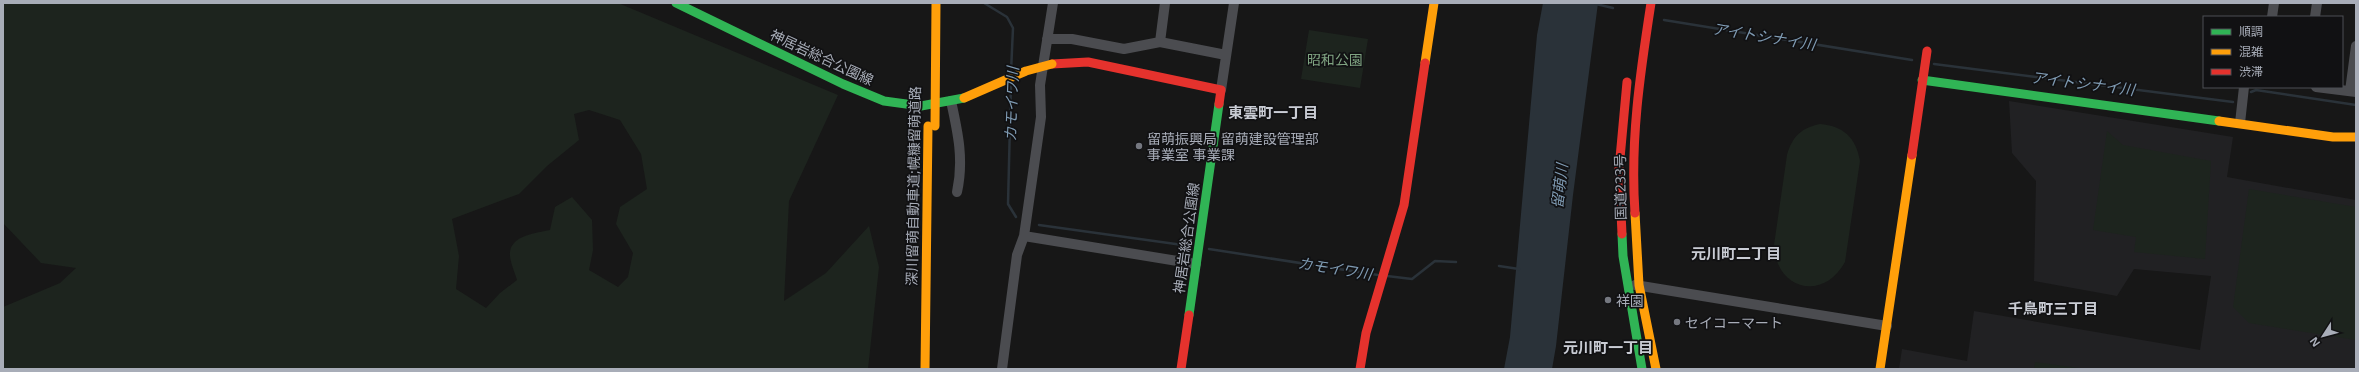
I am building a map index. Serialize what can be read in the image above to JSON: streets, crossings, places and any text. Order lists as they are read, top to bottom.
{
  "streets": {
    "main road": ["神居岩総合公園線", "深川留萌自動車道;幌糠留萌道路", "国道233号"]
  },
  "districts": [
    "東雲町一丁目",
    "元川町二丁目",
    "千鳥町三丁目",
    "元川町一丁目"
  ],
  "water": ["アイトシナイ川", "カモイワ川", "留萌川"],
  "parks": ["昭和公園"],
  "places": ["留萌振興局 留萌建設管理部 事業室 事業課", "祥園", "セイコーマート"],
  "legend": ["順調", "混雑", "渋滞"],
  "north": "bottom left"
}
